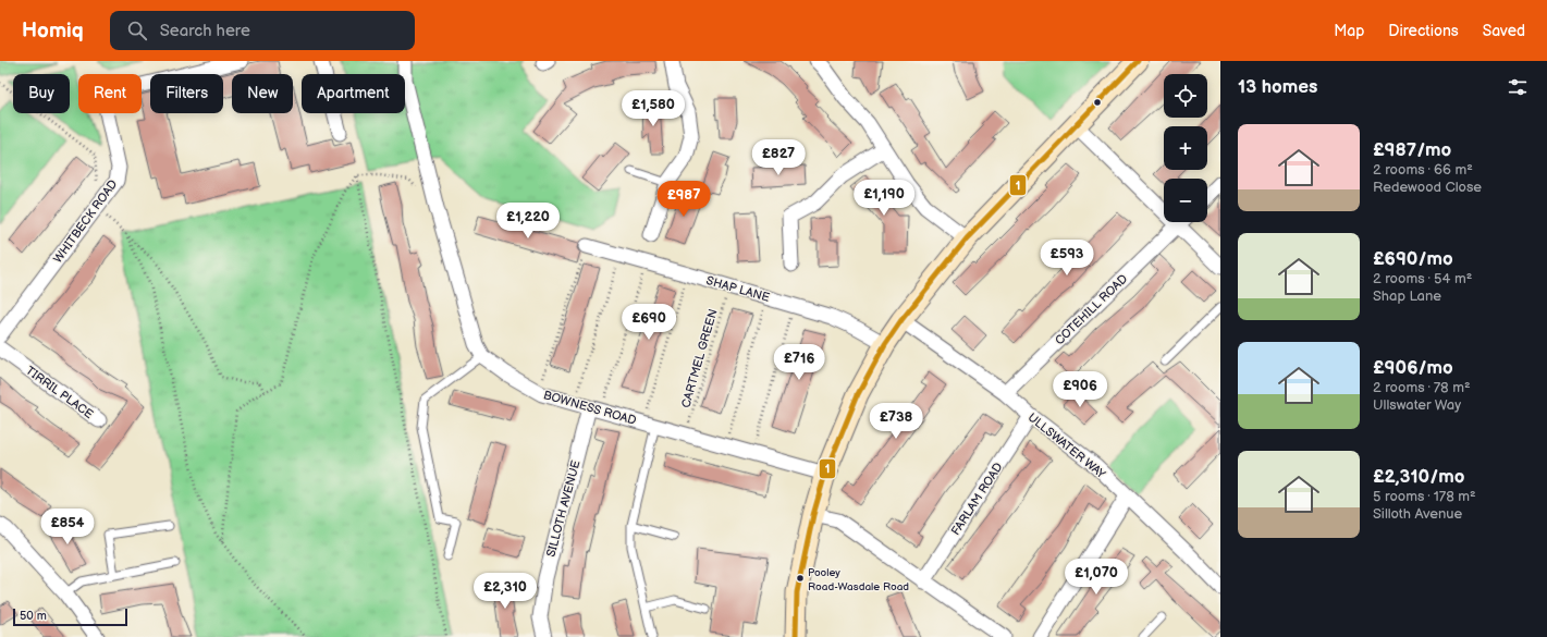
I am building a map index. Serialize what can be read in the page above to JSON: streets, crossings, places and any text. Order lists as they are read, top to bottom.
{
  "streets": {
    "street": [
      "WHITBECK ROAD",
      "SHAP LANE",
      "COTEHILL ROAD",
      "TIRRIL PLACE",
      "BOWNESS ROAD",
      "ULLSWATER WAY",
      "FARLAM ROAD",
      "SILLOTH AVENUE"
    ],
    "path": ["CARTMEL GREEN"]
  },
  "crossings": [
    ["SHAP LANE", "CARTMEL GREEN"],
    ["COTEHILL ROAD", "ULLSWATER WAY"],
    ["CARTMEL GREEN", "BOWNESS ROAD"],
    ["BOWNESS ROAD", "SILLOTH AVENUE"],
    ["ULLSWATER WAY", "FARLAM ROAD"]
  ],
  "places": ["Pooley Road-Wasdale Road"],
  "lines": ["transit line 1"],
  "scale_bar": "50 m",
  "page": {
    "header": "Homiq",
    "search": "Search here",
    "nav": ["Map", "Directions", "Saved"],
    "heading": "13 homes",
    "map_buttons": ["+", "−"],
    "chip": [
      "Buy",
      "Rent",
      "Filters",
      "New",
      "Apartment"
    ],
    "price": [
      "£1,580",
      "£827",
      "£1,190",
      "£987",
      "£1,220",
      "£593",
      "£690",
      "£716",
      "£906",
      "£738",
      "£854",
      "£1,070",
      "£2,310"
    ],
    "list": [
      {
        "name": "£987/mo",
        "note": "2 rooms · 66 m² · Redewood Close"
      },
      {
        "name": "£690/mo",
        "note": "2 rooms · 54 m² · Shap Lane"
      },
      {
        "name": "£906/mo",
        "note": "2 rooms · 78 m² · Ullswater Way"
      },
      {
        "name": "£2,310/mo",
        "note": "5 rooms · 178 m² · Silloth Avenue"
      }
    ],
    "scale": "50 m"
  }
}
